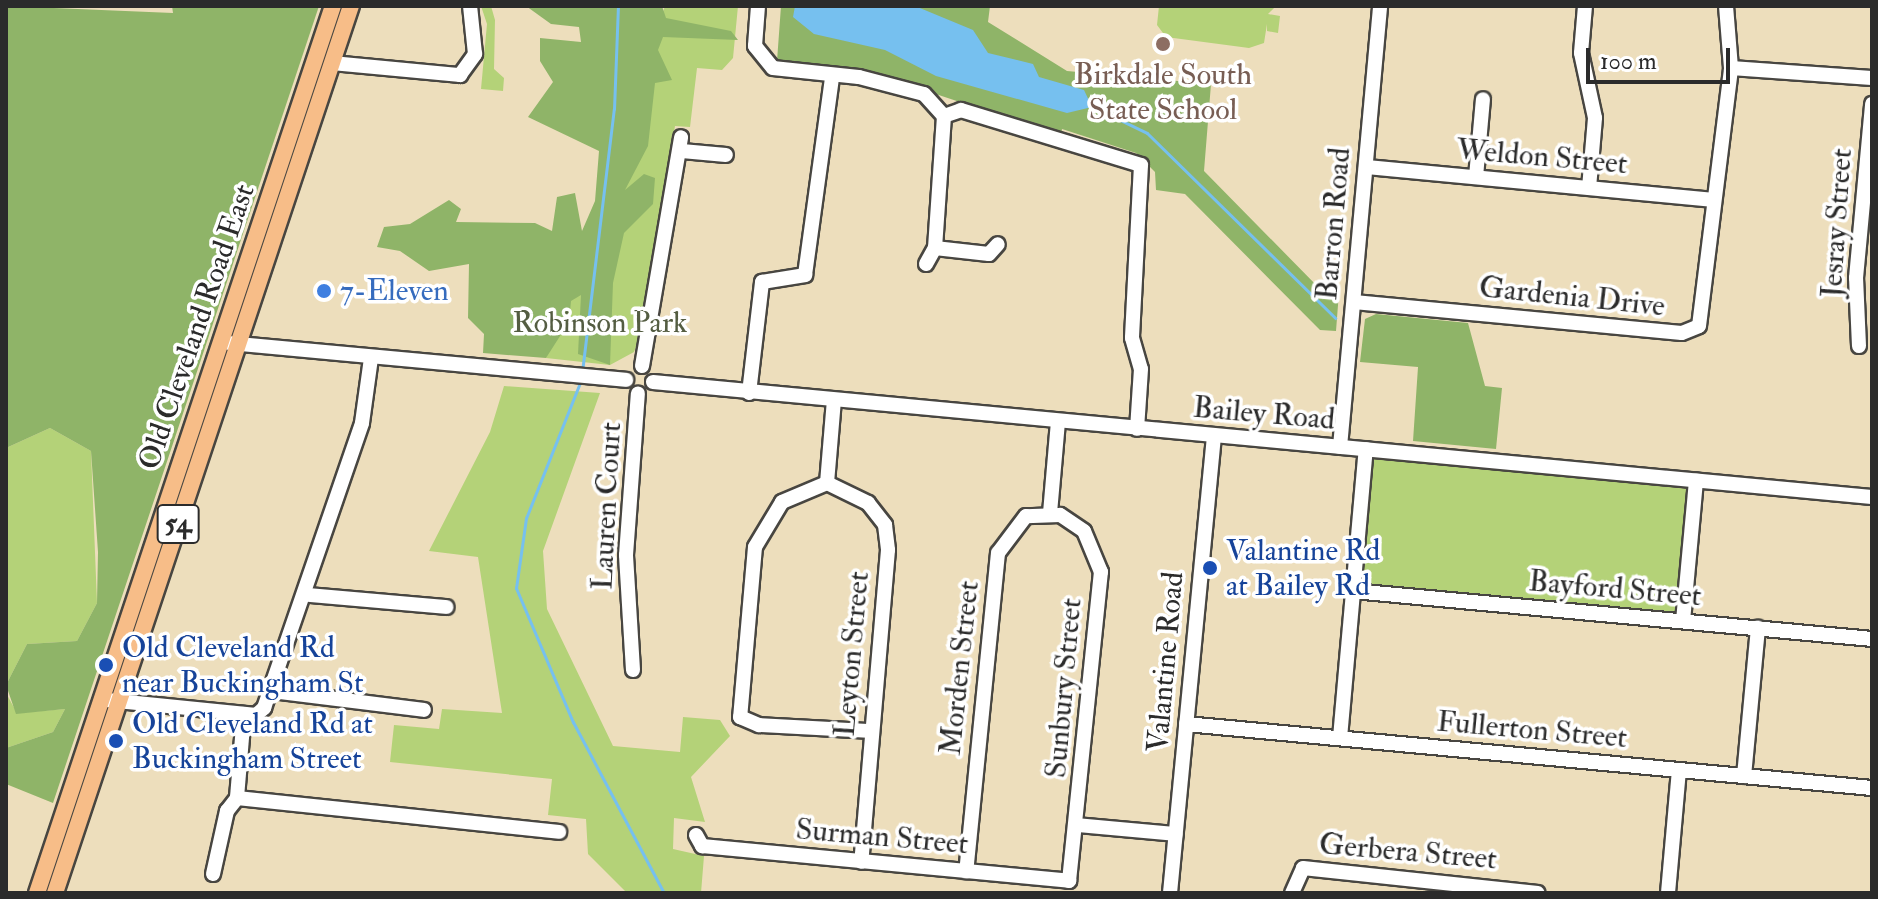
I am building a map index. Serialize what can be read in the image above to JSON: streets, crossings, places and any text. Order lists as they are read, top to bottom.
{
  "streets": {
    "main road": ["Old Cleveland Road East", "54"],
    "street": [
      "Weldon Street",
      "Jesray Street",
      "Barron Road",
      "Gardenia Drive",
      "Bailey Road",
      "Lauren Court",
      "Bayford Street",
      "Leyton Street",
      "Valantine Road",
      "Morden Street",
      "Sunbury Street",
      "Fullerton Street",
      "Surman Street",
      "Gerbera Street"
    ]
  },
  "crossings": [
    ["Weldon Street", "Barron Road"],
    ["Weldon Street", "Gardenia Drive"],
    ["Barron Road", "Gardenia Drive"],
    ["Barron Road", "Bailey Road"],
    ["Bailey Road", "Valantine Road"],
    ["Leyton Street", "Surman Street"],
    ["Valantine Road", "Fullerton Street"],
    ["Morden Street", "Sunbury Street"],
    ["Morden Street", "Surman Street"],
    ["Sunbury Street", "Surman Street"]
  ],
  "parks": ["Robinson Park"],
  "places": [
    "Birkdale South State School",
    "7-Eleven",
    "Valantine Rd at Bailey Rd",
    "Old Cleveland Rd near Buckingham St",
    "Old Cleveland Rd at Buckingham Street"
  ],
  "scale_bar": "100 m"
}
